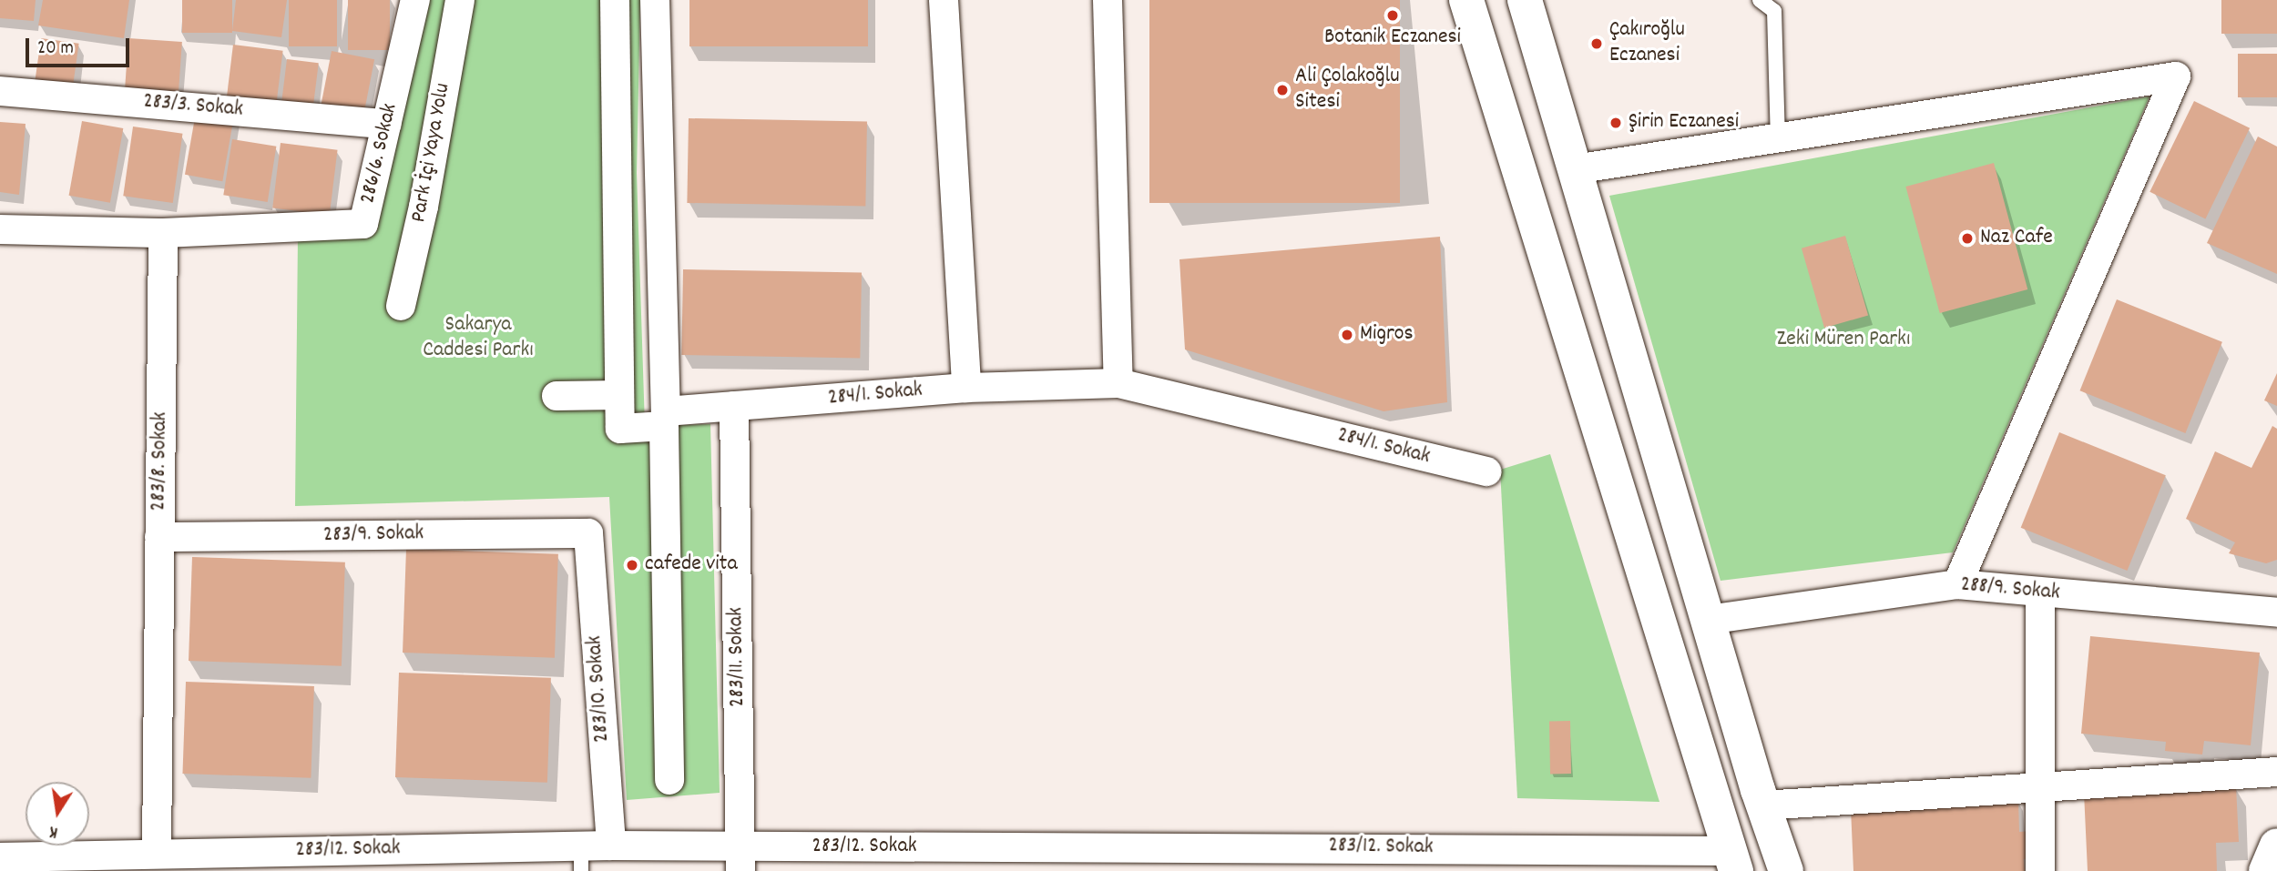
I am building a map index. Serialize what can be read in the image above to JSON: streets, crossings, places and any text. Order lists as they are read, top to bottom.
{
  "streets": {
    "street": [
      "283/3. Sokak",
      "Park İçi Yaya Yolu",
      "286/6. Sokak",
      "284/1. Sokak",
      "283/8. Sokak",
      "283/9. Sokak",
      "288/9. Sokak",
      "283/11. Sokak",
      "283/10. Sokak",
      "283/12. Sokak"
    ]
  },
  "crossings": [
    ["283/3. Sokak", "286/6. Sokak"],
    ["286/6. Sokak", "283/8. Sokak"],
    ["284/1. Sokak", "283/11. Sokak"],
    ["283/8. Sokak", "283/9. Sokak"],
    ["283/8. Sokak", "283/12. Sokak"],
    ["283/9. Sokak", "283/10. Sokak"],
    ["283/11. Sokak", "283/12. Sokak"],
    ["283/10. Sokak", "283/12. Sokak"]
  ],
  "parks": ["Sakarya Caddesi Parkı", "Zeki Müren Parkı"],
  "places": [
    "Botanik Eczanesi",
    "Çakıroğlu Eczanesi",
    "Ali Çolakoğlu Sitesi",
    "Şirin Eczanesi",
    "Naz Cafe",
    "Migros",
    "cafede vita"
  ],
  "scale_bar": "20 m",
  "north": "bottom"
}
